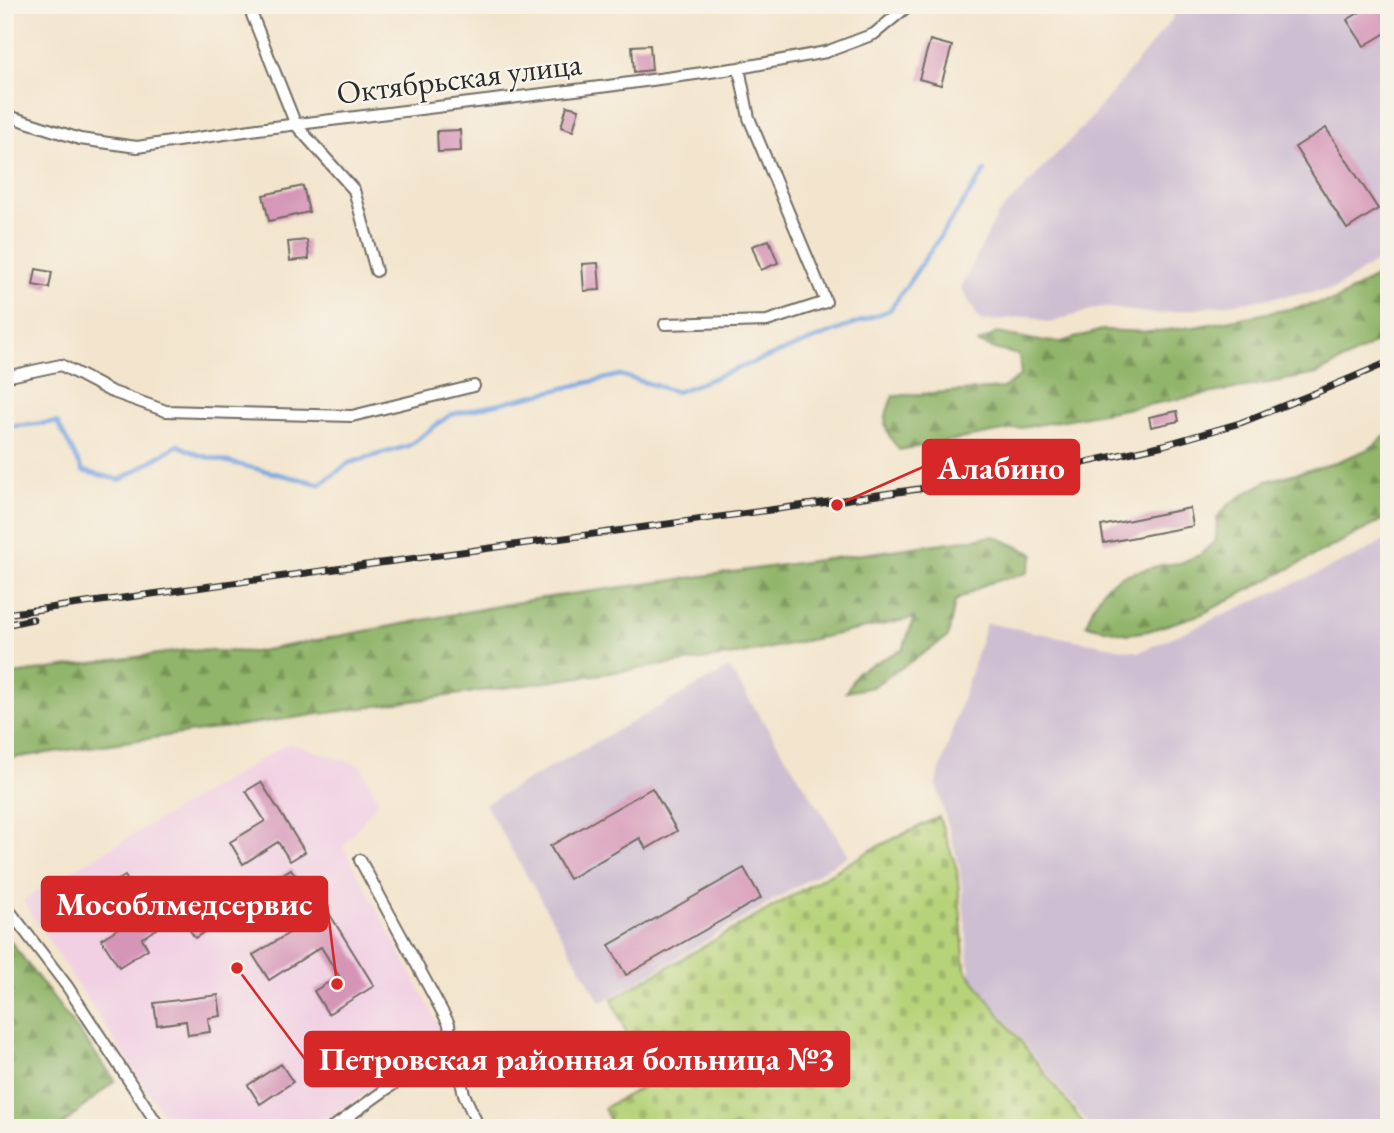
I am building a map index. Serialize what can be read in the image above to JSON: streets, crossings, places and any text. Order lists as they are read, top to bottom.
{
  "streets": {
    "street": ["Октябрьская улица"]
  },
  "places": ["Алабино", "Петровская районная больница №3", "Мособлмедсервис"]
}
